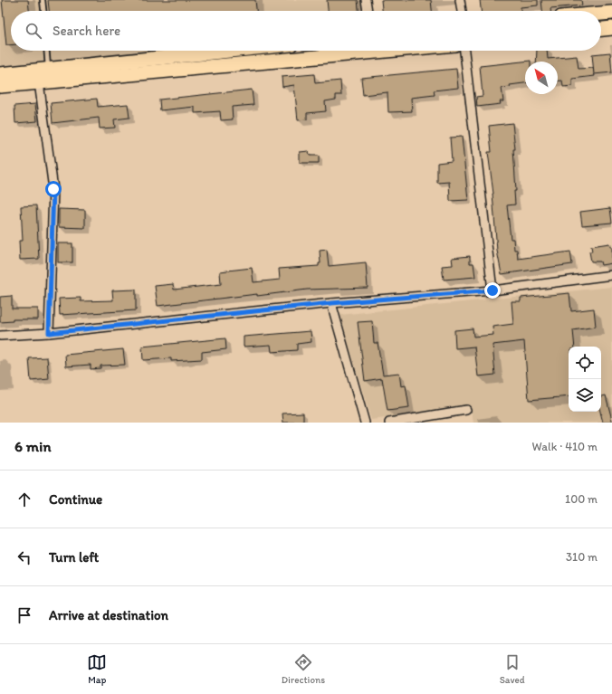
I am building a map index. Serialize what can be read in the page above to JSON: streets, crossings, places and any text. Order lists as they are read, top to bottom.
{
  "north": "top left",
  "page": {
    "search": "Search here",
    "heading": ["6 min", "Walk · 410 m"],
    "list": [
      ["Continue", "100 m"],
      ["Turn left", "310 m"],
      "Arrive at destination"
    ],
    "nav": ["Map", "Directions", "Saved"]
  }
}
